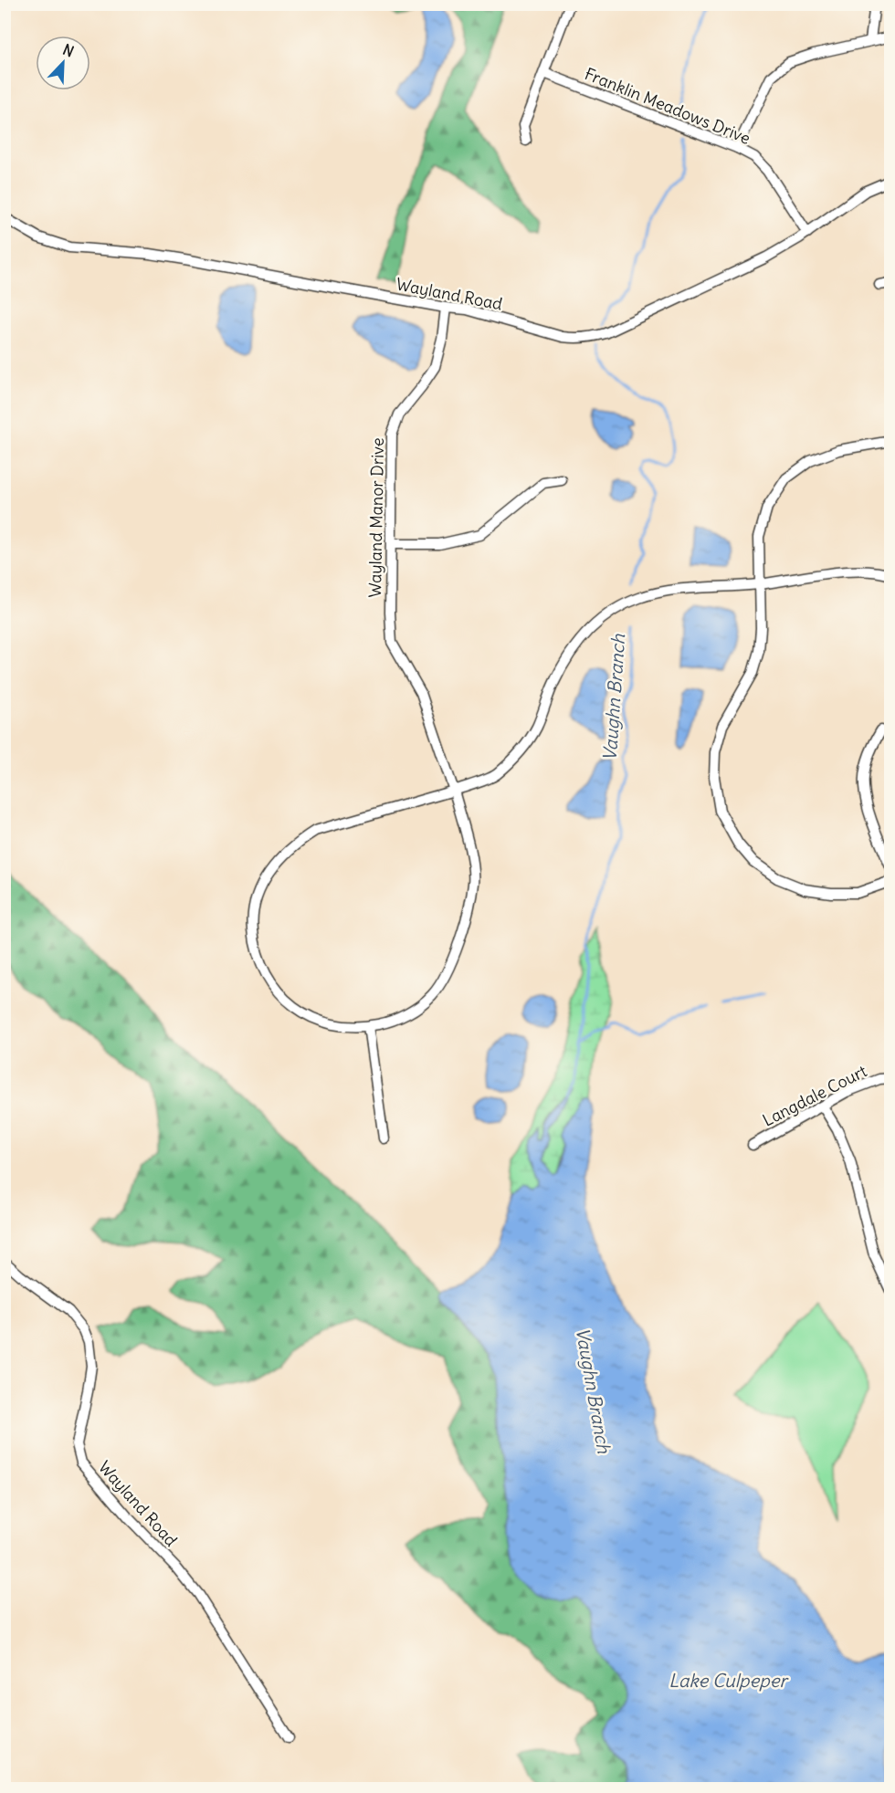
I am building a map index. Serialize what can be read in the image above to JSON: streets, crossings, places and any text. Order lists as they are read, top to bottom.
{
  "streets": {
    "street": [
      "Franklin Meadows Drive",
      "Wayland Road",
      "Wayland Manor Drive",
      "Langdale Court"
    ]
  },
  "crossings": [
    ["Franklin Meadows Drive", "Wayland Road"],
    ["Wayland Road", "Wayland Manor Drive"]
  ],
  "water": ["Vaughn Branch", "Lake Culpeper"],
  "north": "top right"
}
